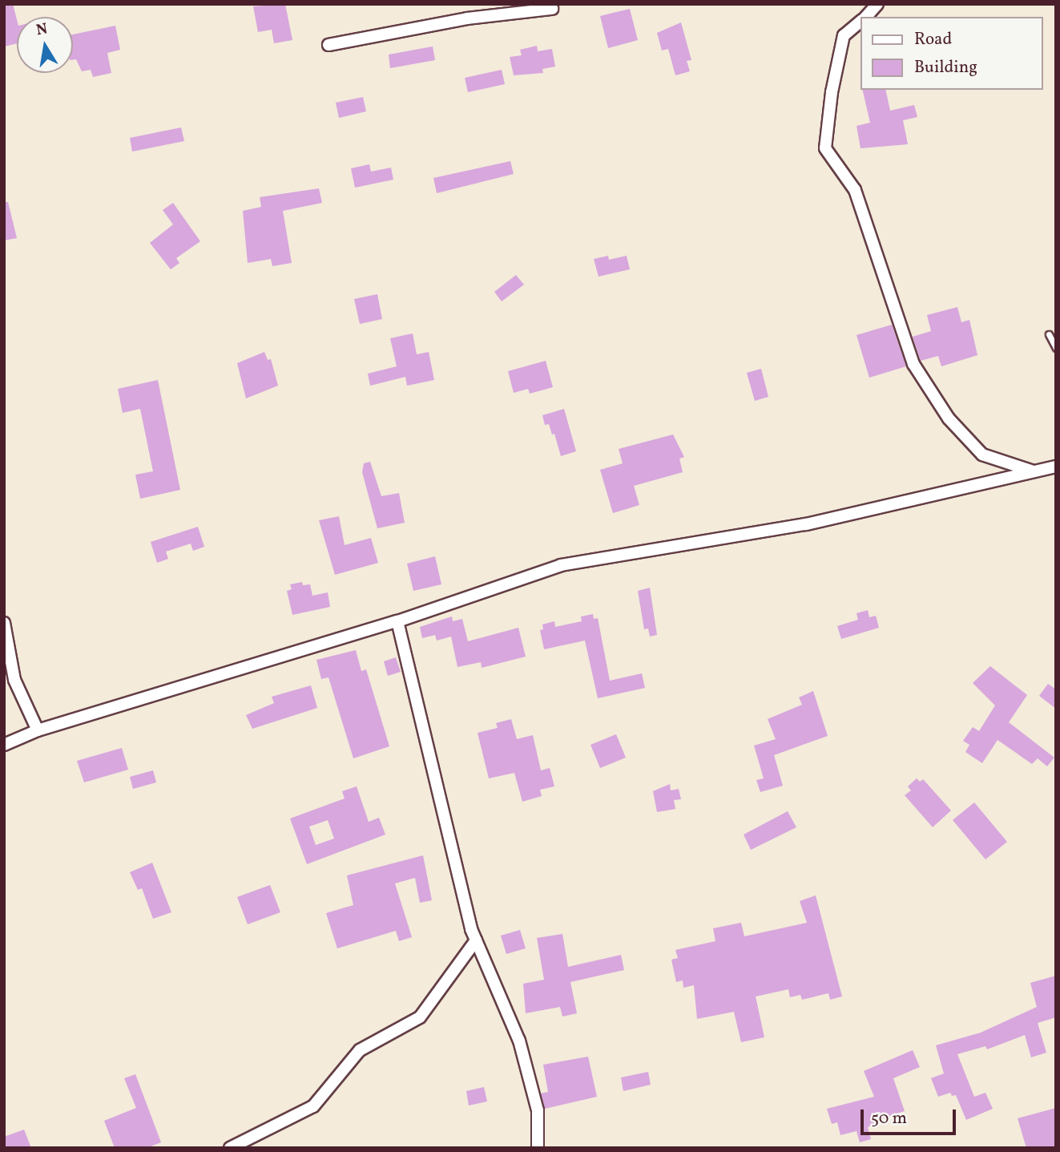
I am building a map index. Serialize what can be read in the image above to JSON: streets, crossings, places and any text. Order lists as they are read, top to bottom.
{
  "legend": ["Road", "Building"],
  "scale_bar": "50 m",
  "north": "top"
}
